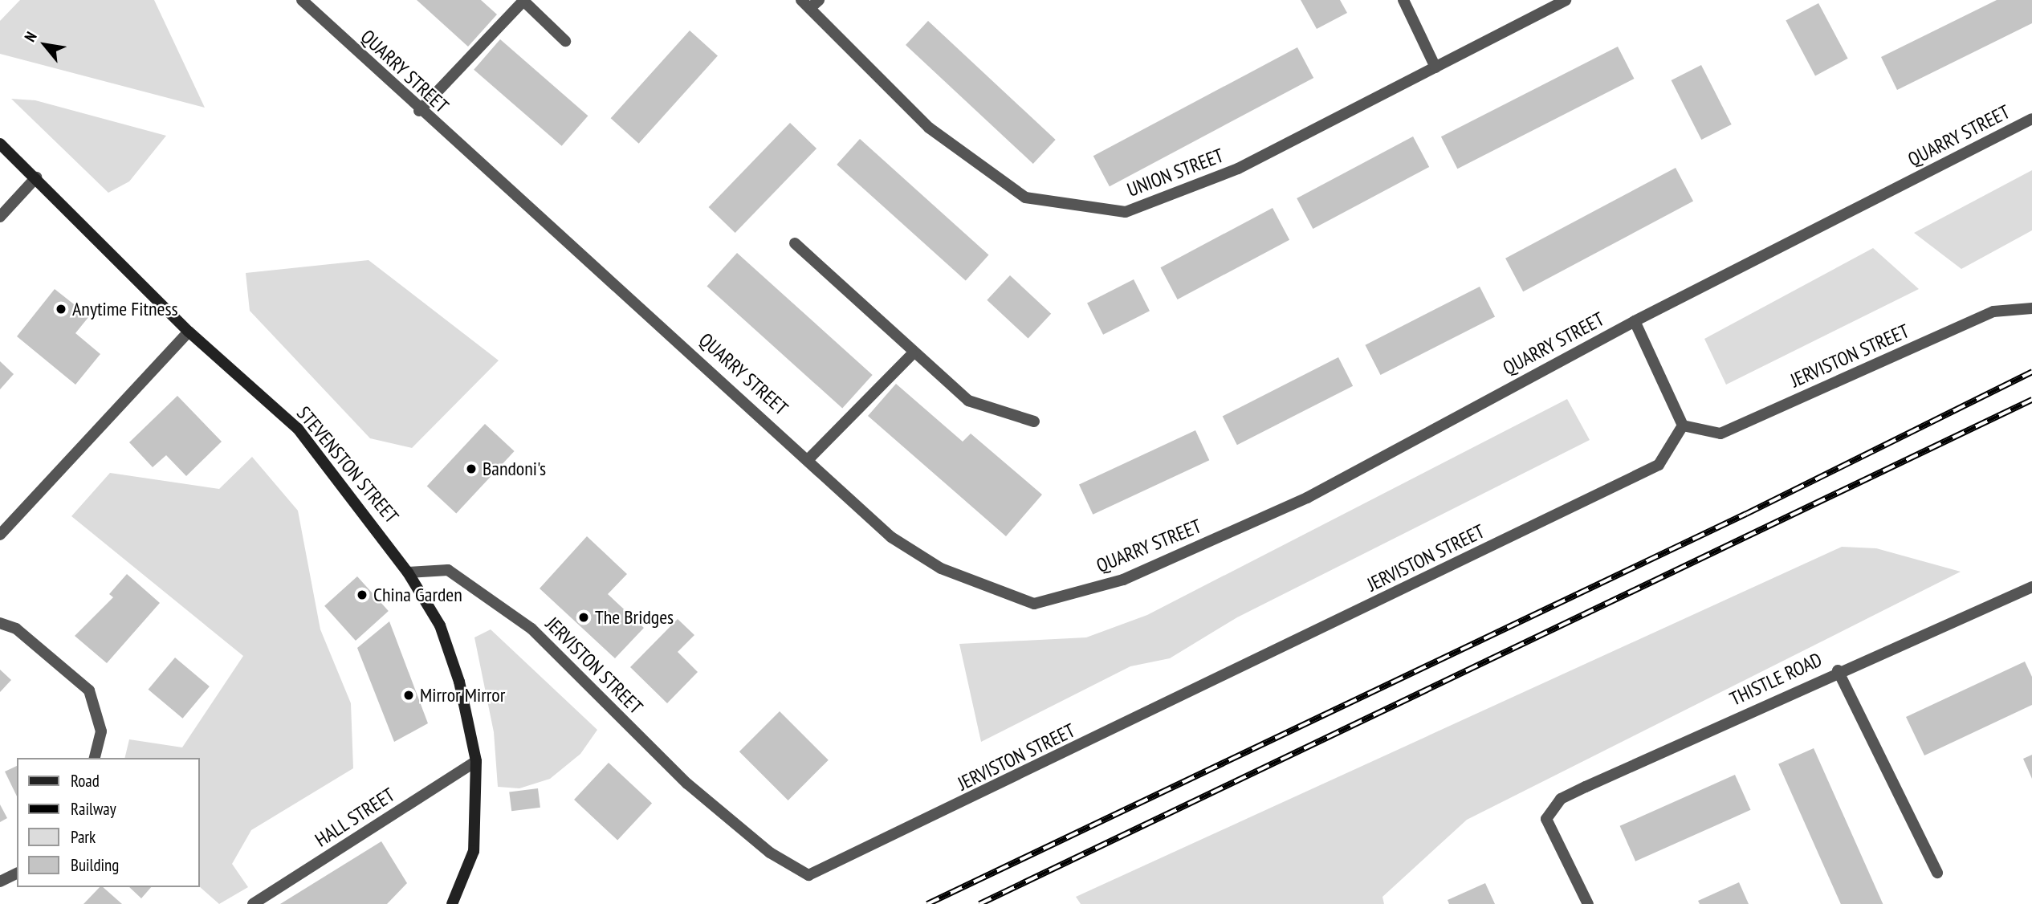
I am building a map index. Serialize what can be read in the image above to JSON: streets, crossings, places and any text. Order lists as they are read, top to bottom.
{
  "streets": {
    "main road": ["STEVENSTON STREET"],
    "street": [
      "QUARRY STREET",
      "UNION STREET",
      "JERVISTON STREET",
      "THISTLE ROAD",
      "HALL STREET"
    ]
  },
  "crossings": [
    ["JERVISTON STREET", "STEVENSTON STREET"],
    ["STEVENSTON STREET", "HALL STREET"]
  ],
  "places": [
    "Anytime Fitness",
    "Bandoni's",
    "China Garden",
    "The Bridges",
    "Mirror Mirror"
  ],
  "legend": [
    "Road",
    "Railway",
    "Park",
    "Building"
  ],
  "north": "top left"
}
